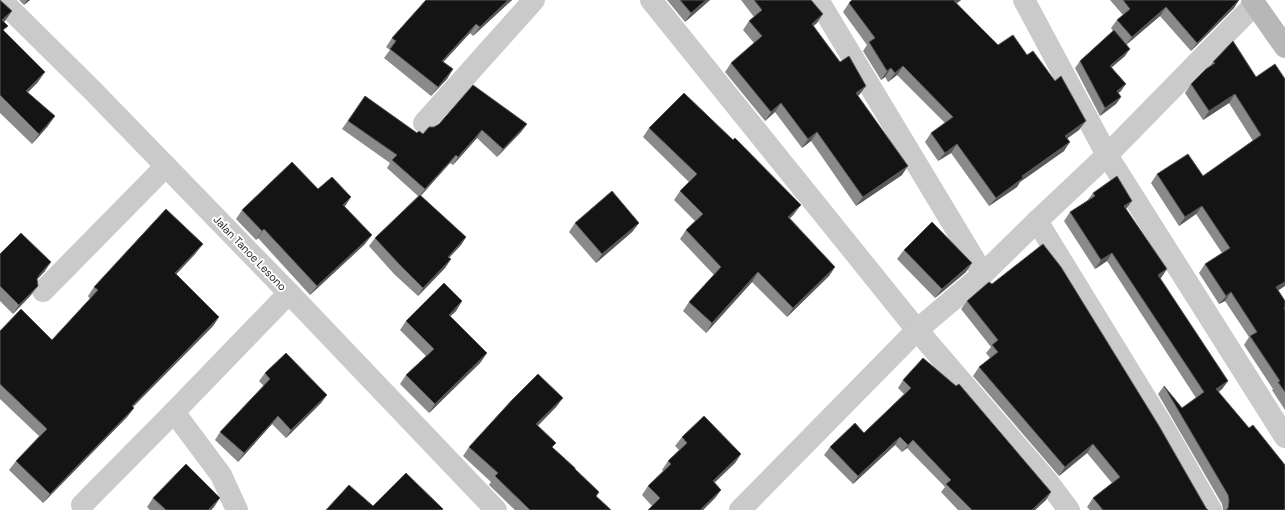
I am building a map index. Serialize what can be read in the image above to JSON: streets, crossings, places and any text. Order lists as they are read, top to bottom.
{
  "streets": {
    "street": ["Jalan Tanoe Lesono"]
  }
}
